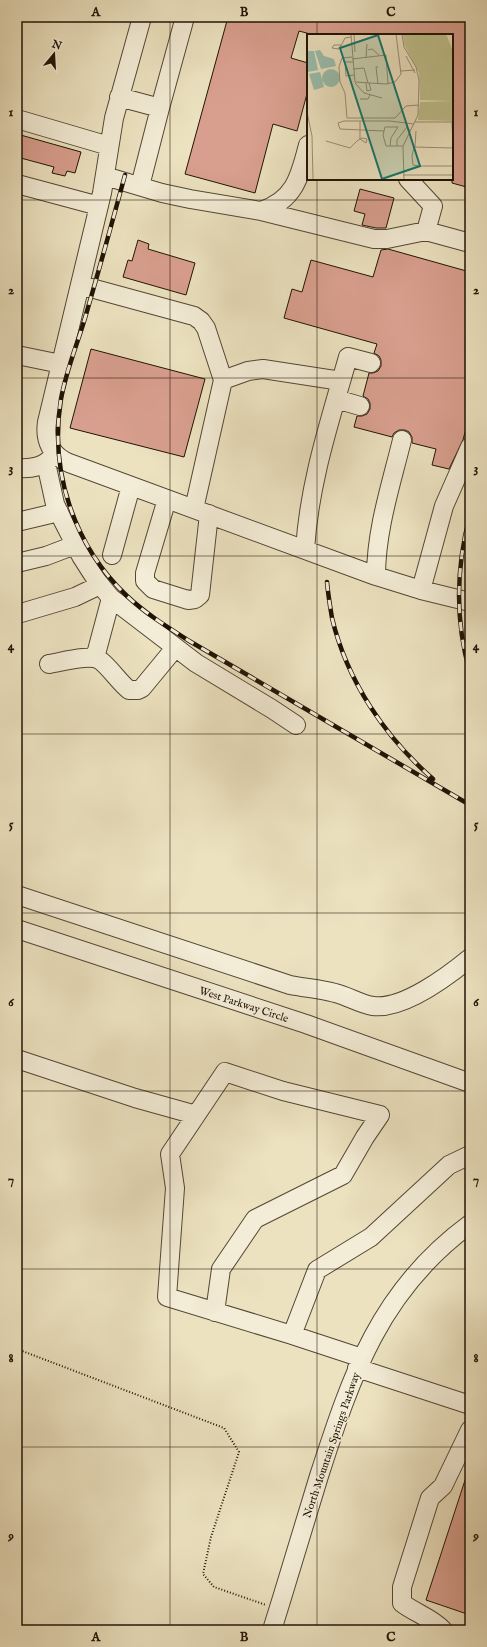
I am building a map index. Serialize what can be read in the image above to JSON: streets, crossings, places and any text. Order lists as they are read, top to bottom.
{
  "streets": {
    "street": ["West Parkway Circle", "North Mountain Springs Parkway"]
  },
  "north": "top",
  "grid": {
    "columns": ["A", "B", "C"],
    "rows": [
      "1",
      "2",
      "3",
      "4",
      "5",
      "6",
      "7",
      "8",
      "9"
    ]
  }
}
